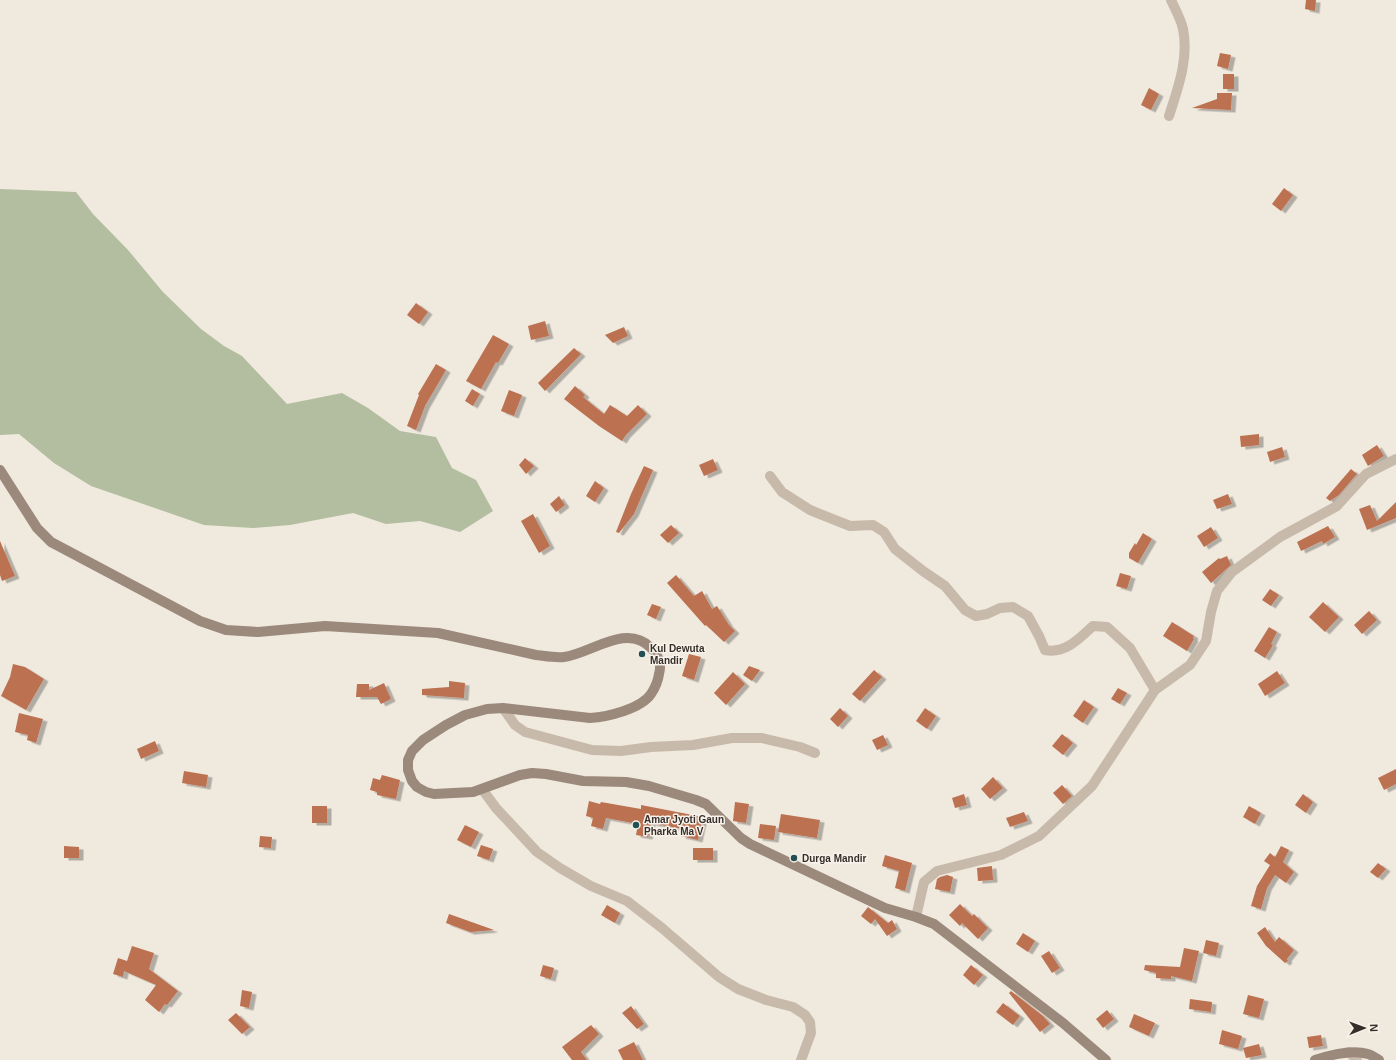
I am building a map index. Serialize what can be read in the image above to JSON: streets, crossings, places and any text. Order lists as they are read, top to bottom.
{
  "places": ["Kul Dewuta Mandir", "Amar Jyoti Gaun Pharka Ma V", "Durga Mandir"],
  "north": "right"
}
